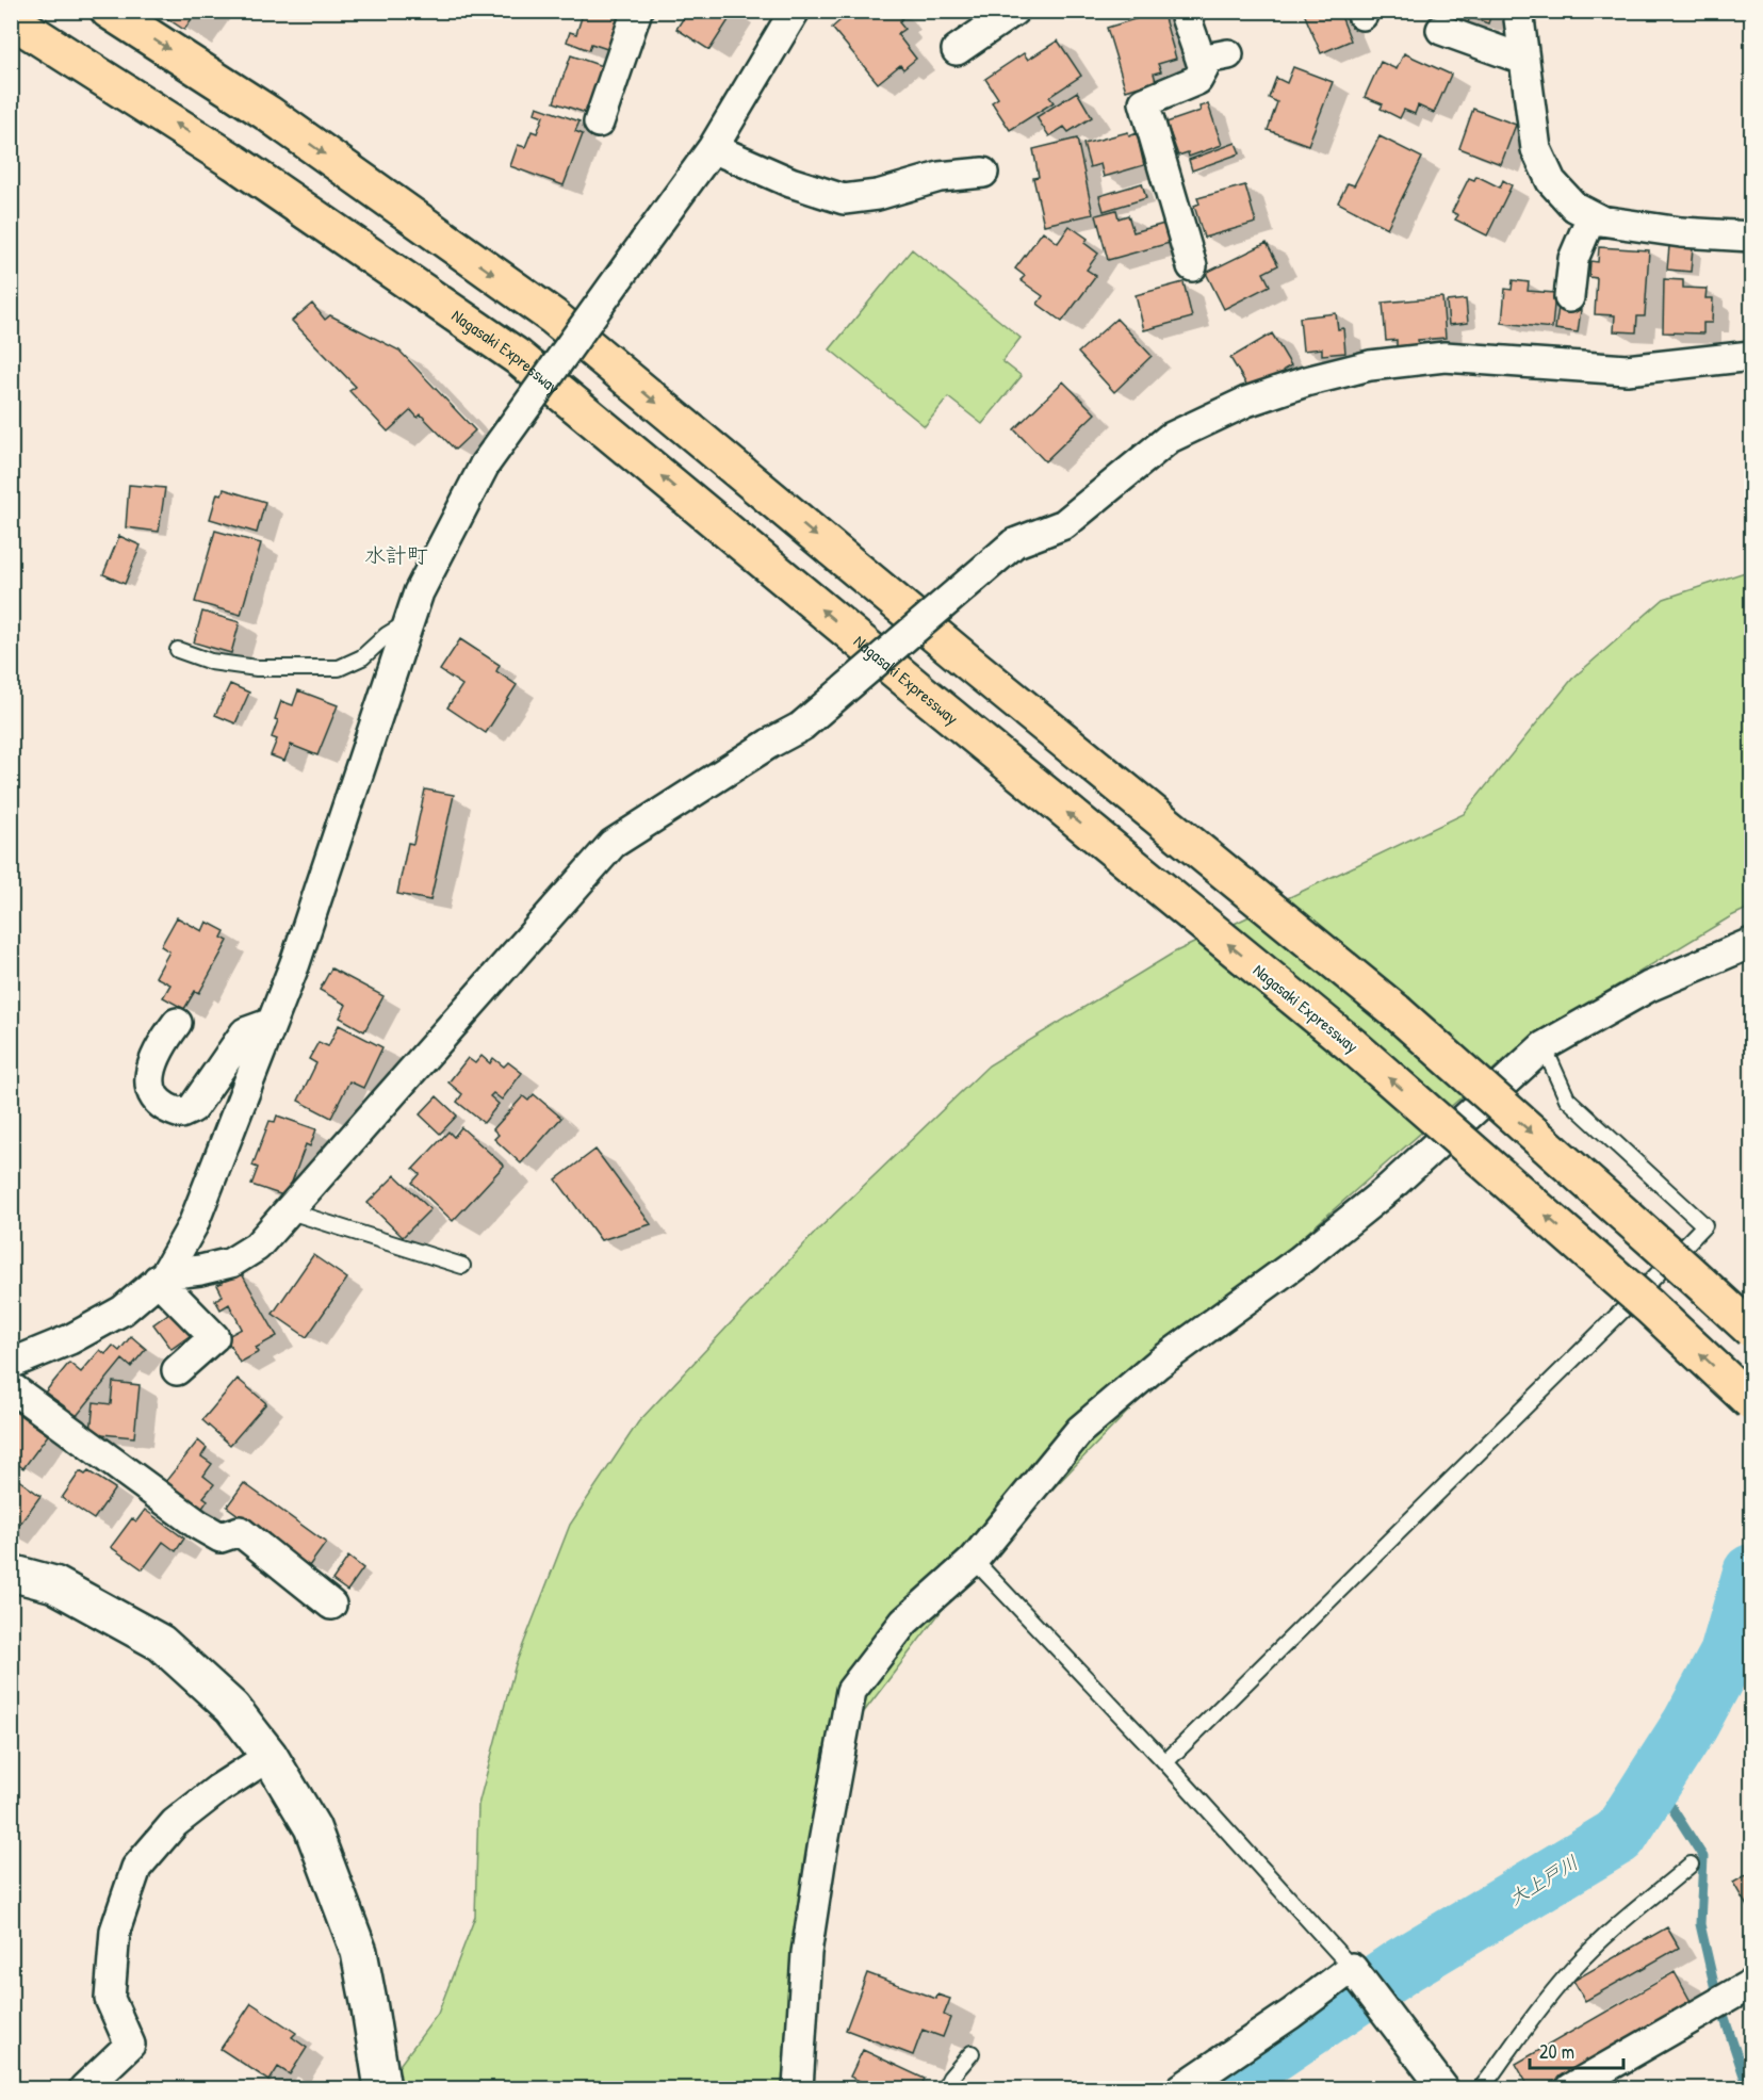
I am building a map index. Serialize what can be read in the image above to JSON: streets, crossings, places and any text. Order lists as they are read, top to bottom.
{
  "streets": {
    "highway": ["Nagasaki Expressway"]
  },
  "districts": ["水計町"],
  "water": ["大上戸川"],
  "scale_bar": "20 m"
}
